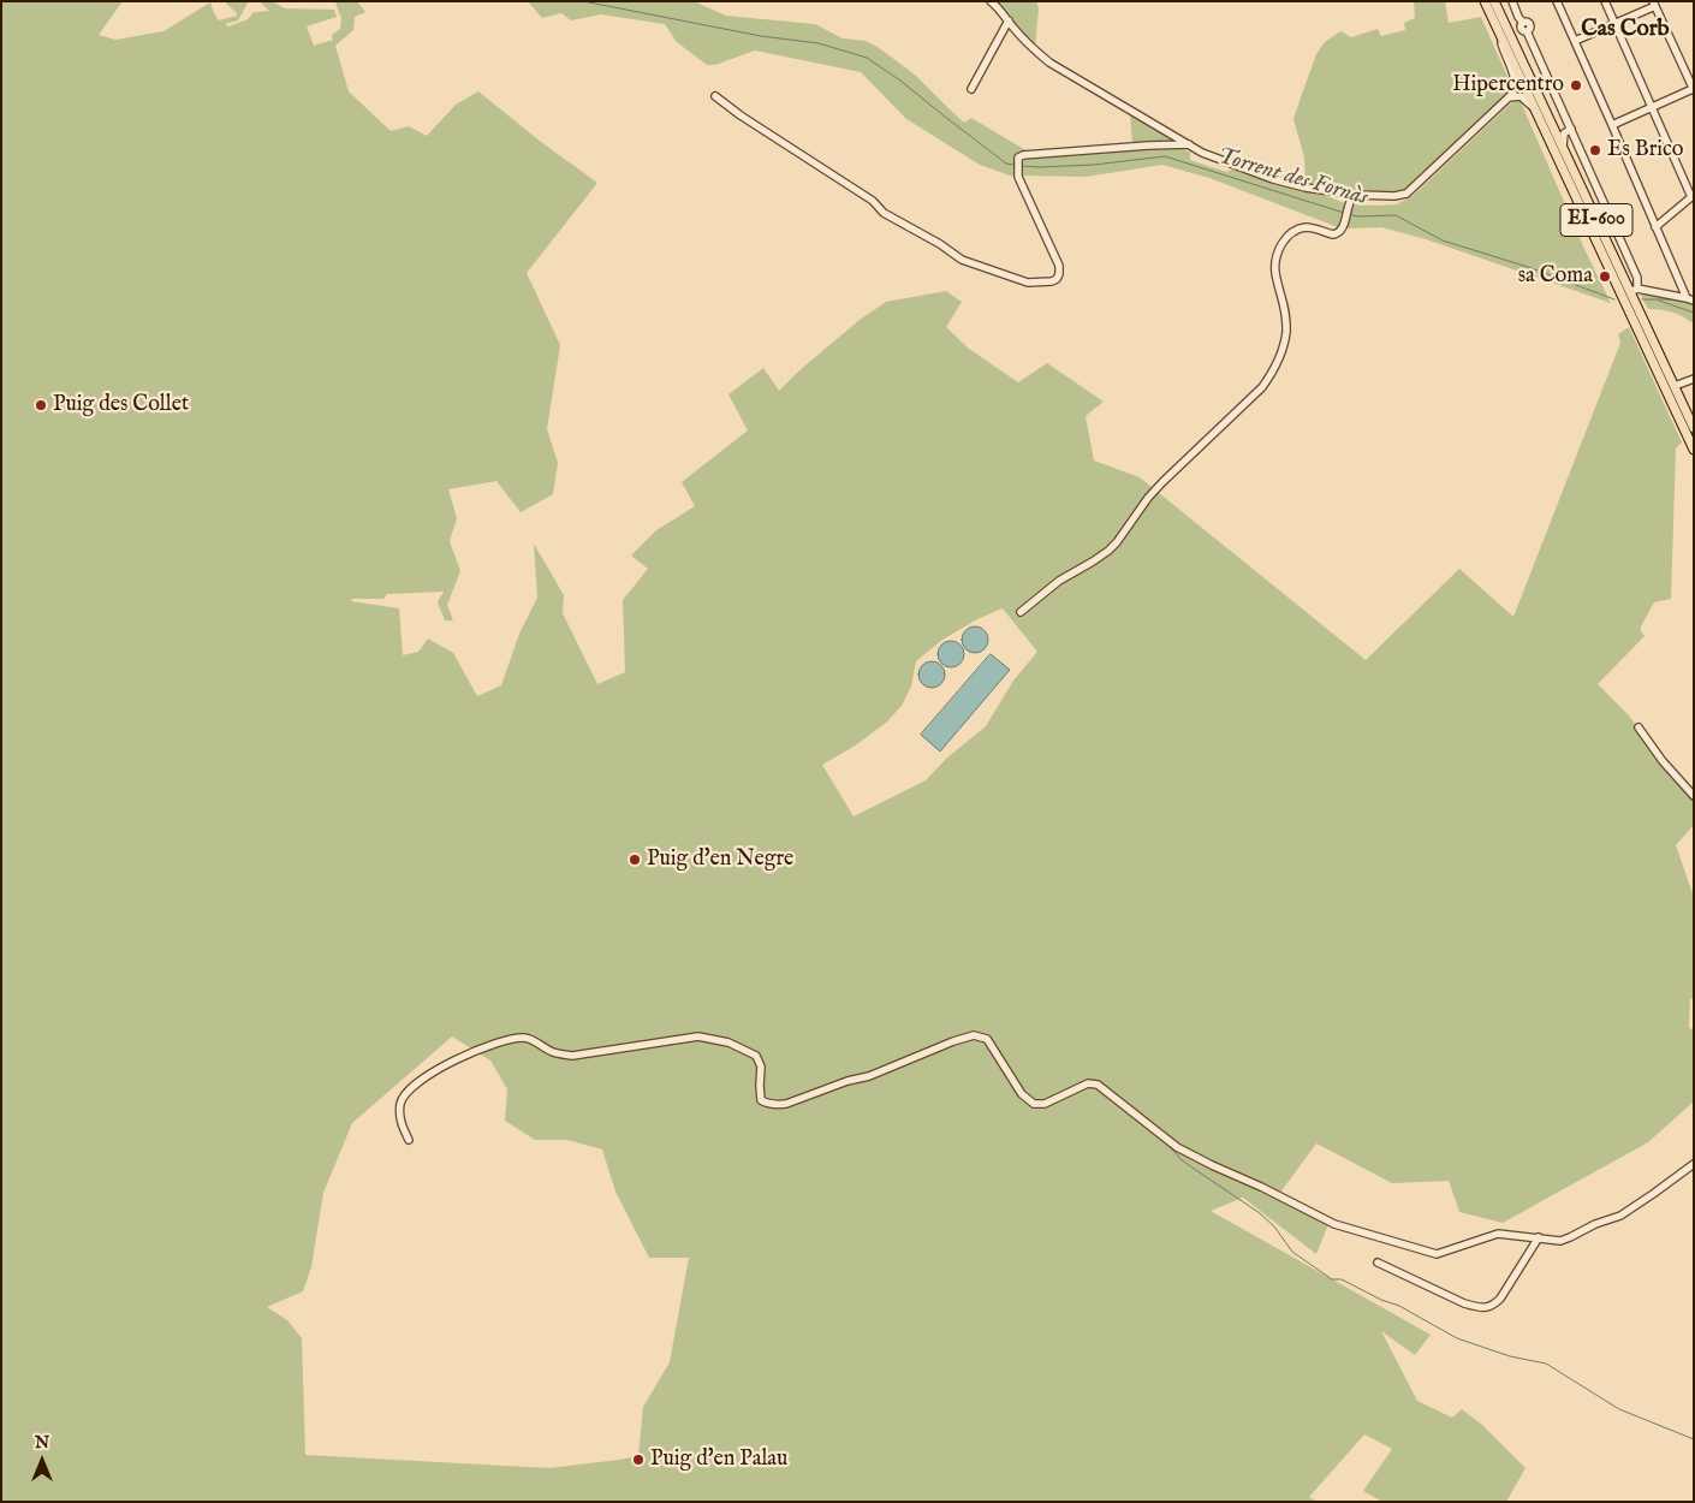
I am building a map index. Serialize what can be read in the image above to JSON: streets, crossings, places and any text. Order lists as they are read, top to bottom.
{
  "streets": {
    "main road": ["EI-600"]
  },
  "districts": ["Cas Corb"],
  "water": ["Torrent des Fornàs"],
  "places": [
    "Hipercentro",
    "Es Brico",
    "sa Coma",
    "Puig des Collet",
    "Puig d'en Negre",
    "Puig d'en Palau"
  ],
  "north": "top"
}
